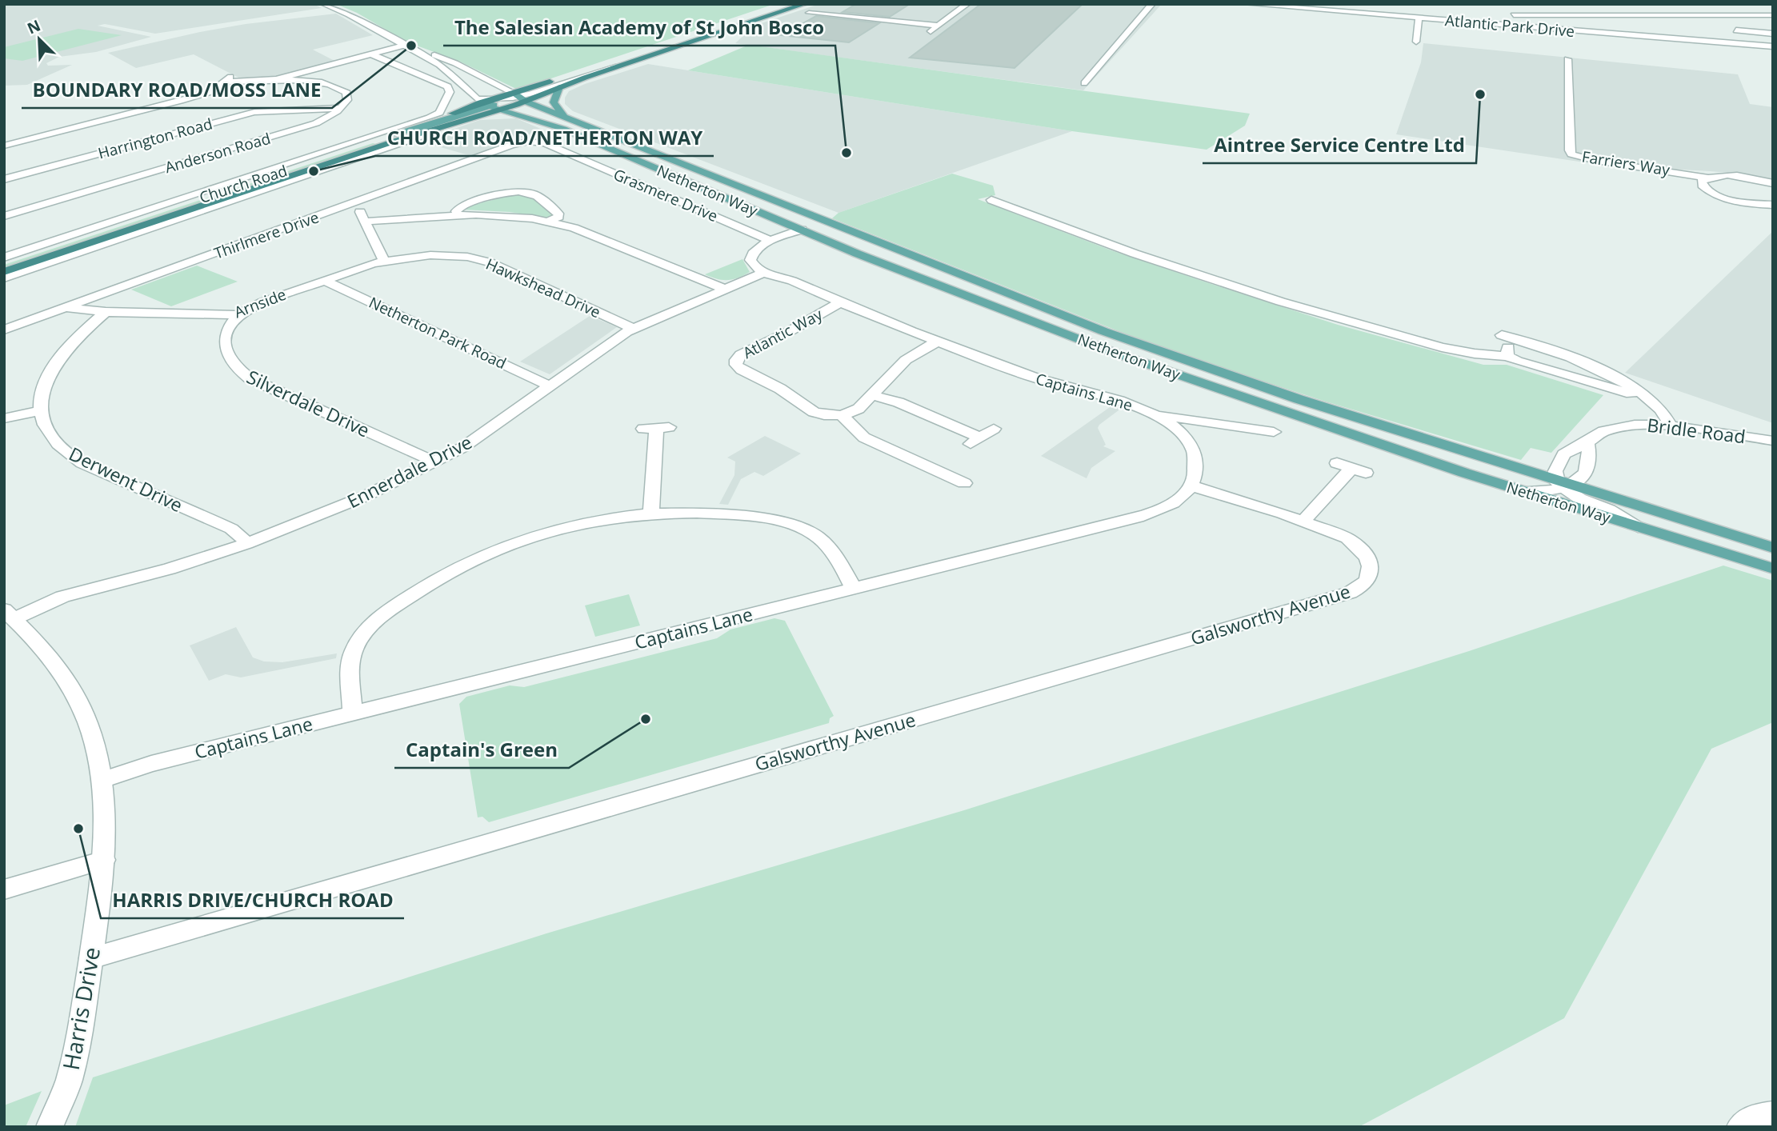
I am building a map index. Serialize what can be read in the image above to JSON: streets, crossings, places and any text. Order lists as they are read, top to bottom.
{
  "streets": {
    "highway": ["Church Road"],
    "main road": ["Netherton Way"],
    "street": [
      "Atlantic Park Drive",
      "Harrington Road",
      "Anderson Road",
      "Farriers Way",
      "Grasmere Drive",
      "Thirlmere Drive",
      "Hawkshead Drive",
      "Arnside",
      "Netherton Park Road",
      "Atlantic Way",
      "Captains Lane",
      "Silverdale Drive",
      "Bridle Road",
      "Ennerdale Drive",
      "Derwent Drive",
      "Galsworthy Avenue",
      "Harris Drive"
    ]
  },
  "crossings": [
    ["Harrington Road", "Anderson Road"],
    ["Church Road", "Netherton Way"],
    ["Netherton Way", "Bridle Road"],
    ["Grasmere Drive", "Thirlmere Drive"],
    ["Thirlmere Drive", "Arnside"],
    ["Hawkshead Drive", "Arnside"],
    ["Hawkshead Drive", "Ennerdale Drive"],
    ["Arnside", "Netherton Park Road"],
    ["Arnside", "Silverdale Drive"],
    ["Netherton Park Road", "Ennerdale Drive"],
    ["Atlantic Way", "Captains Lane"],
    ["Captains Lane", "Ennerdale Drive"],
    ["Captains Lane", "Galsworthy Avenue"],
    ["Captains Lane", "Harris Drive"],
    ["Silverdale Drive", "Ennerdale Drive"],
    ["Ennerdale Drive", "Derwent Drive"],
    ["Ennerdale Drive", "Harris Drive"],
    ["Galsworthy Avenue", "Harris Drive"]
  ],
  "places": [
    "BOUNDARY ROAD/MOSS LANE",
    "Aintree Service Centre Ltd",
    "The Salesian Academy of St John Bosco",
    "CHURCH ROAD/NETHERTON WAY",
    "Captain's Green",
    "HARRIS DRIVE/CHURCH ROAD"
  ],
  "north": "top left"
}
